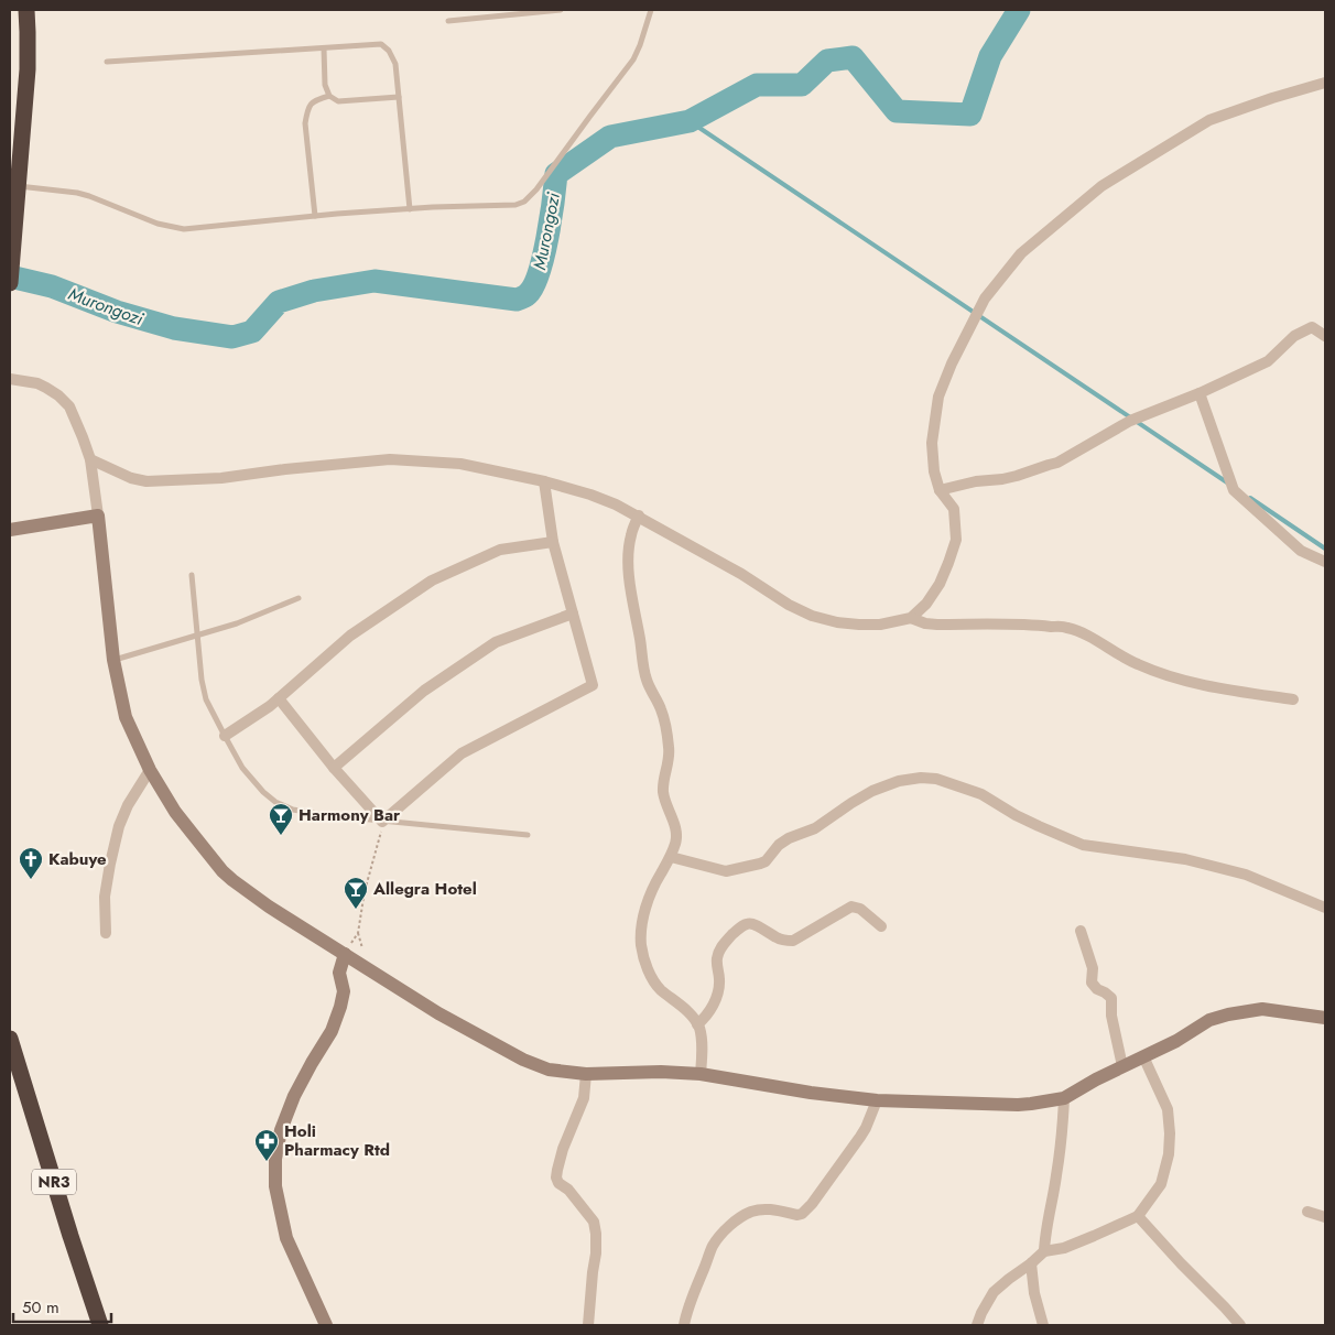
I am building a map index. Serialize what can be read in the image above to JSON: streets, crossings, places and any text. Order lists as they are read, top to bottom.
{
  "streets": {
    "highway": ["NR3"]
  },
  "water": ["Murongozi"],
  "places": {
    "bar": ["Harmony Bar", "Allegra Hotel"],
    "church": ["Kabuye"],
    "pharmacy": ["Holi Pharmacy Rtd"]
  },
  "scale_bar": "50 m"
}
